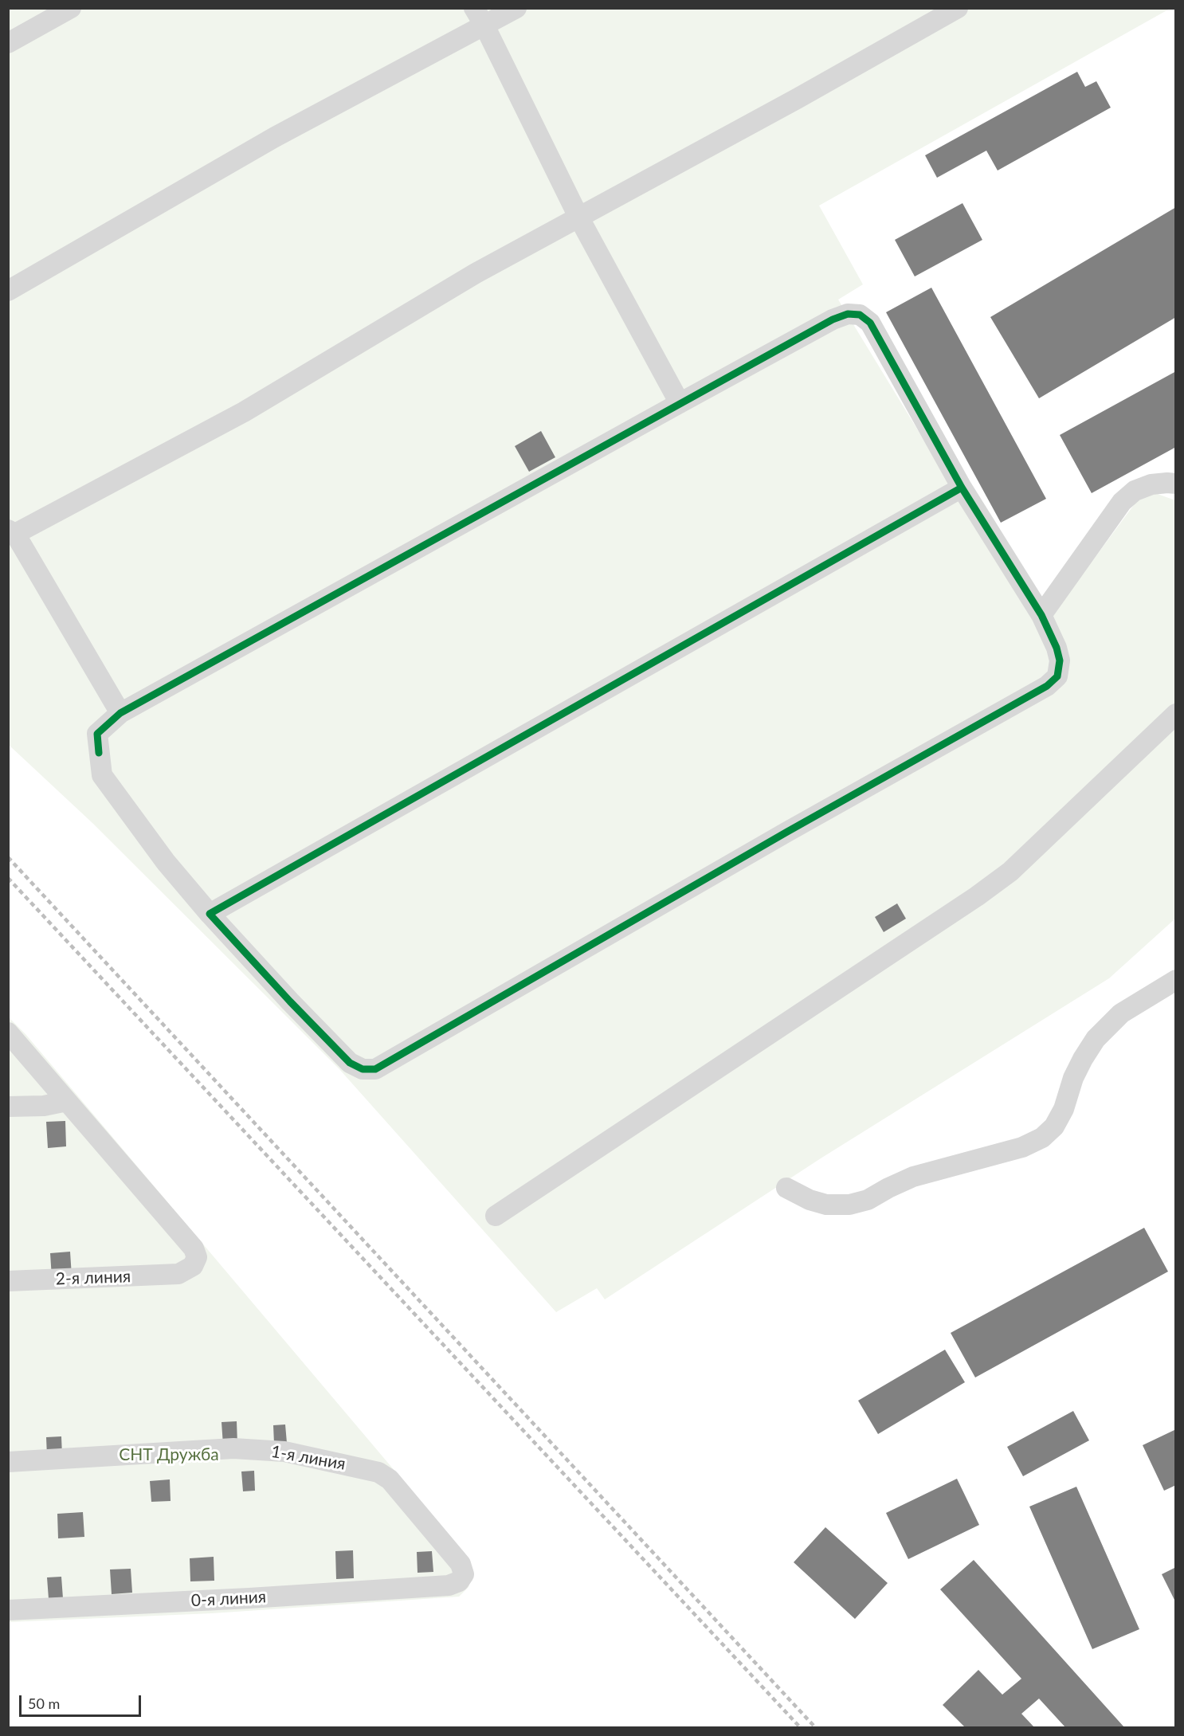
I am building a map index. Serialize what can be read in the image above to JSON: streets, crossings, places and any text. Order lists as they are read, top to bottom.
{
  "streets": {
    "street": ["2-я линия", "1-я линия", "0-я линия"]
  },
  "crossings": [
    ["1-я линия", "0-я линия"]
  ],
  "parks": ["СНТ Дружба"],
  "scale_bar": "50 m"
}
